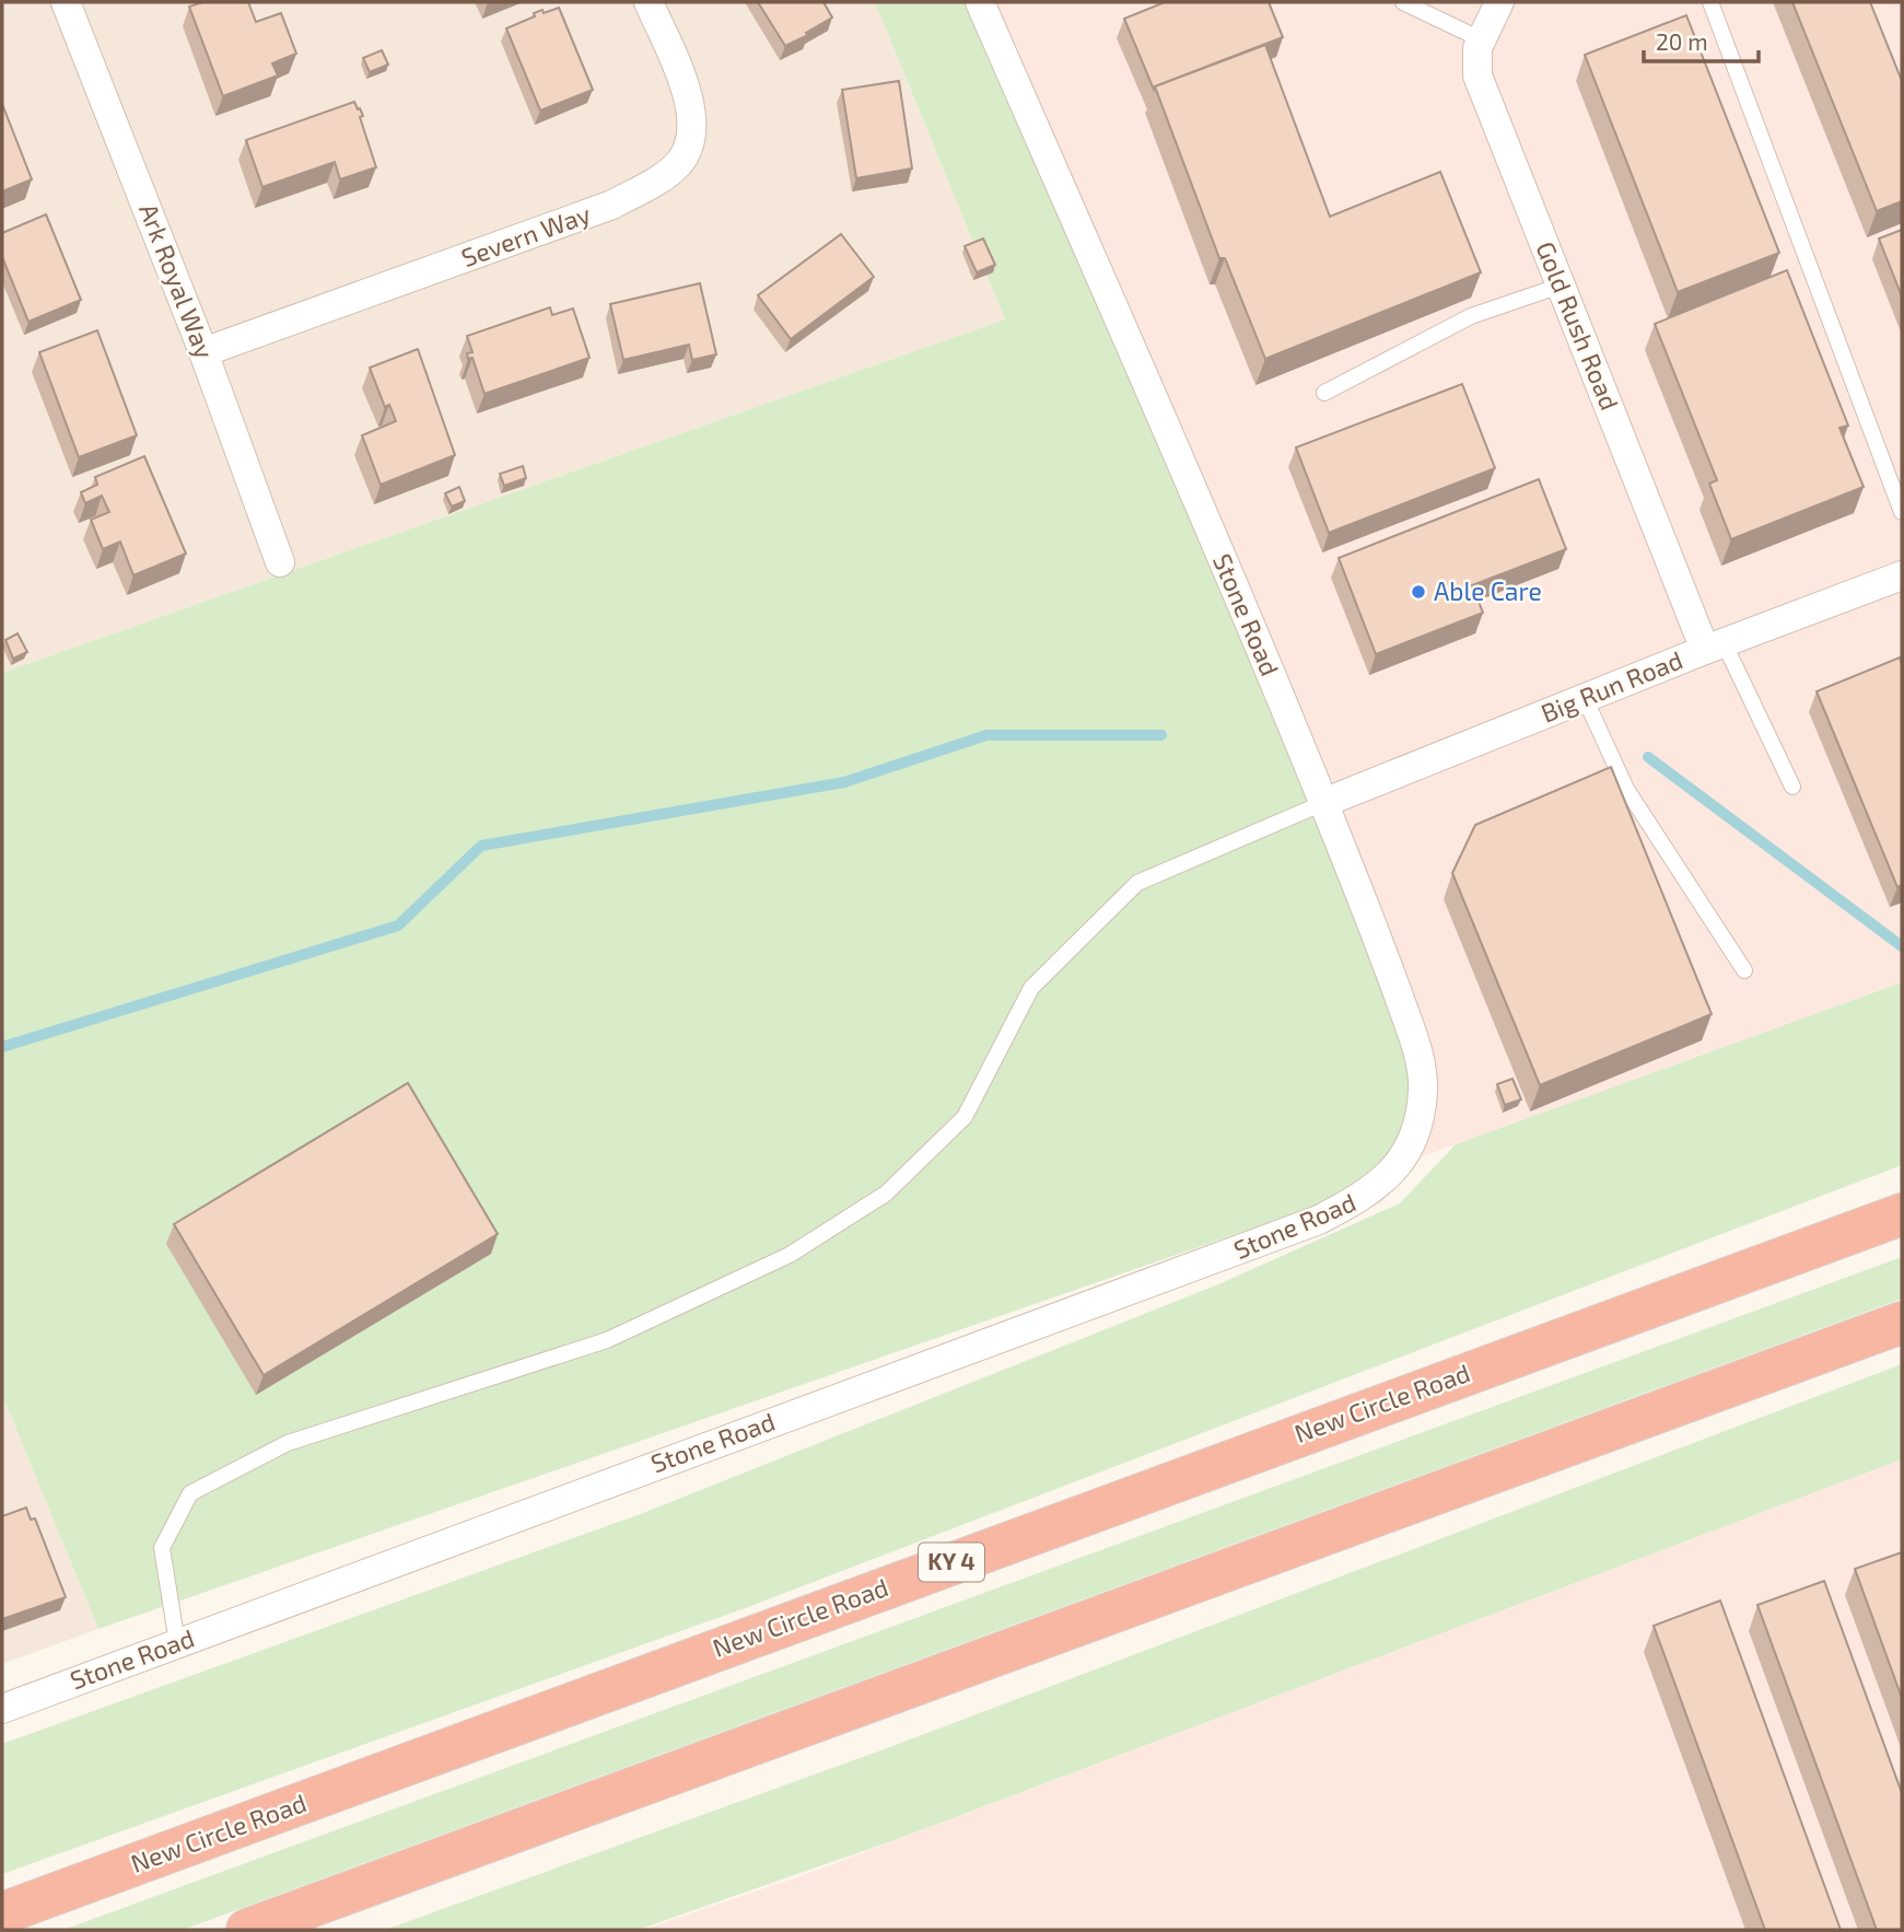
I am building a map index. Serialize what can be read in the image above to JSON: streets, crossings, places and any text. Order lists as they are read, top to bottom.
{
  "streets": {
    "highway": ["New Circle Road", "KY 4"],
    "street": [
      "Severn Way",
      "Ark Royal Way",
      "Gold Rush Road",
      "Stone Road",
      "Big Run Road"
    ]
  },
  "crossings": [
    ["Severn Way", "Ark Royal Way"],
    ["Gold Rush Road", "Big Run Road"],
    ["Stone Road", "Big Run Road"]
  ],
  "places": ["Able Care"],
  "scale_bar": "20 m"
}
